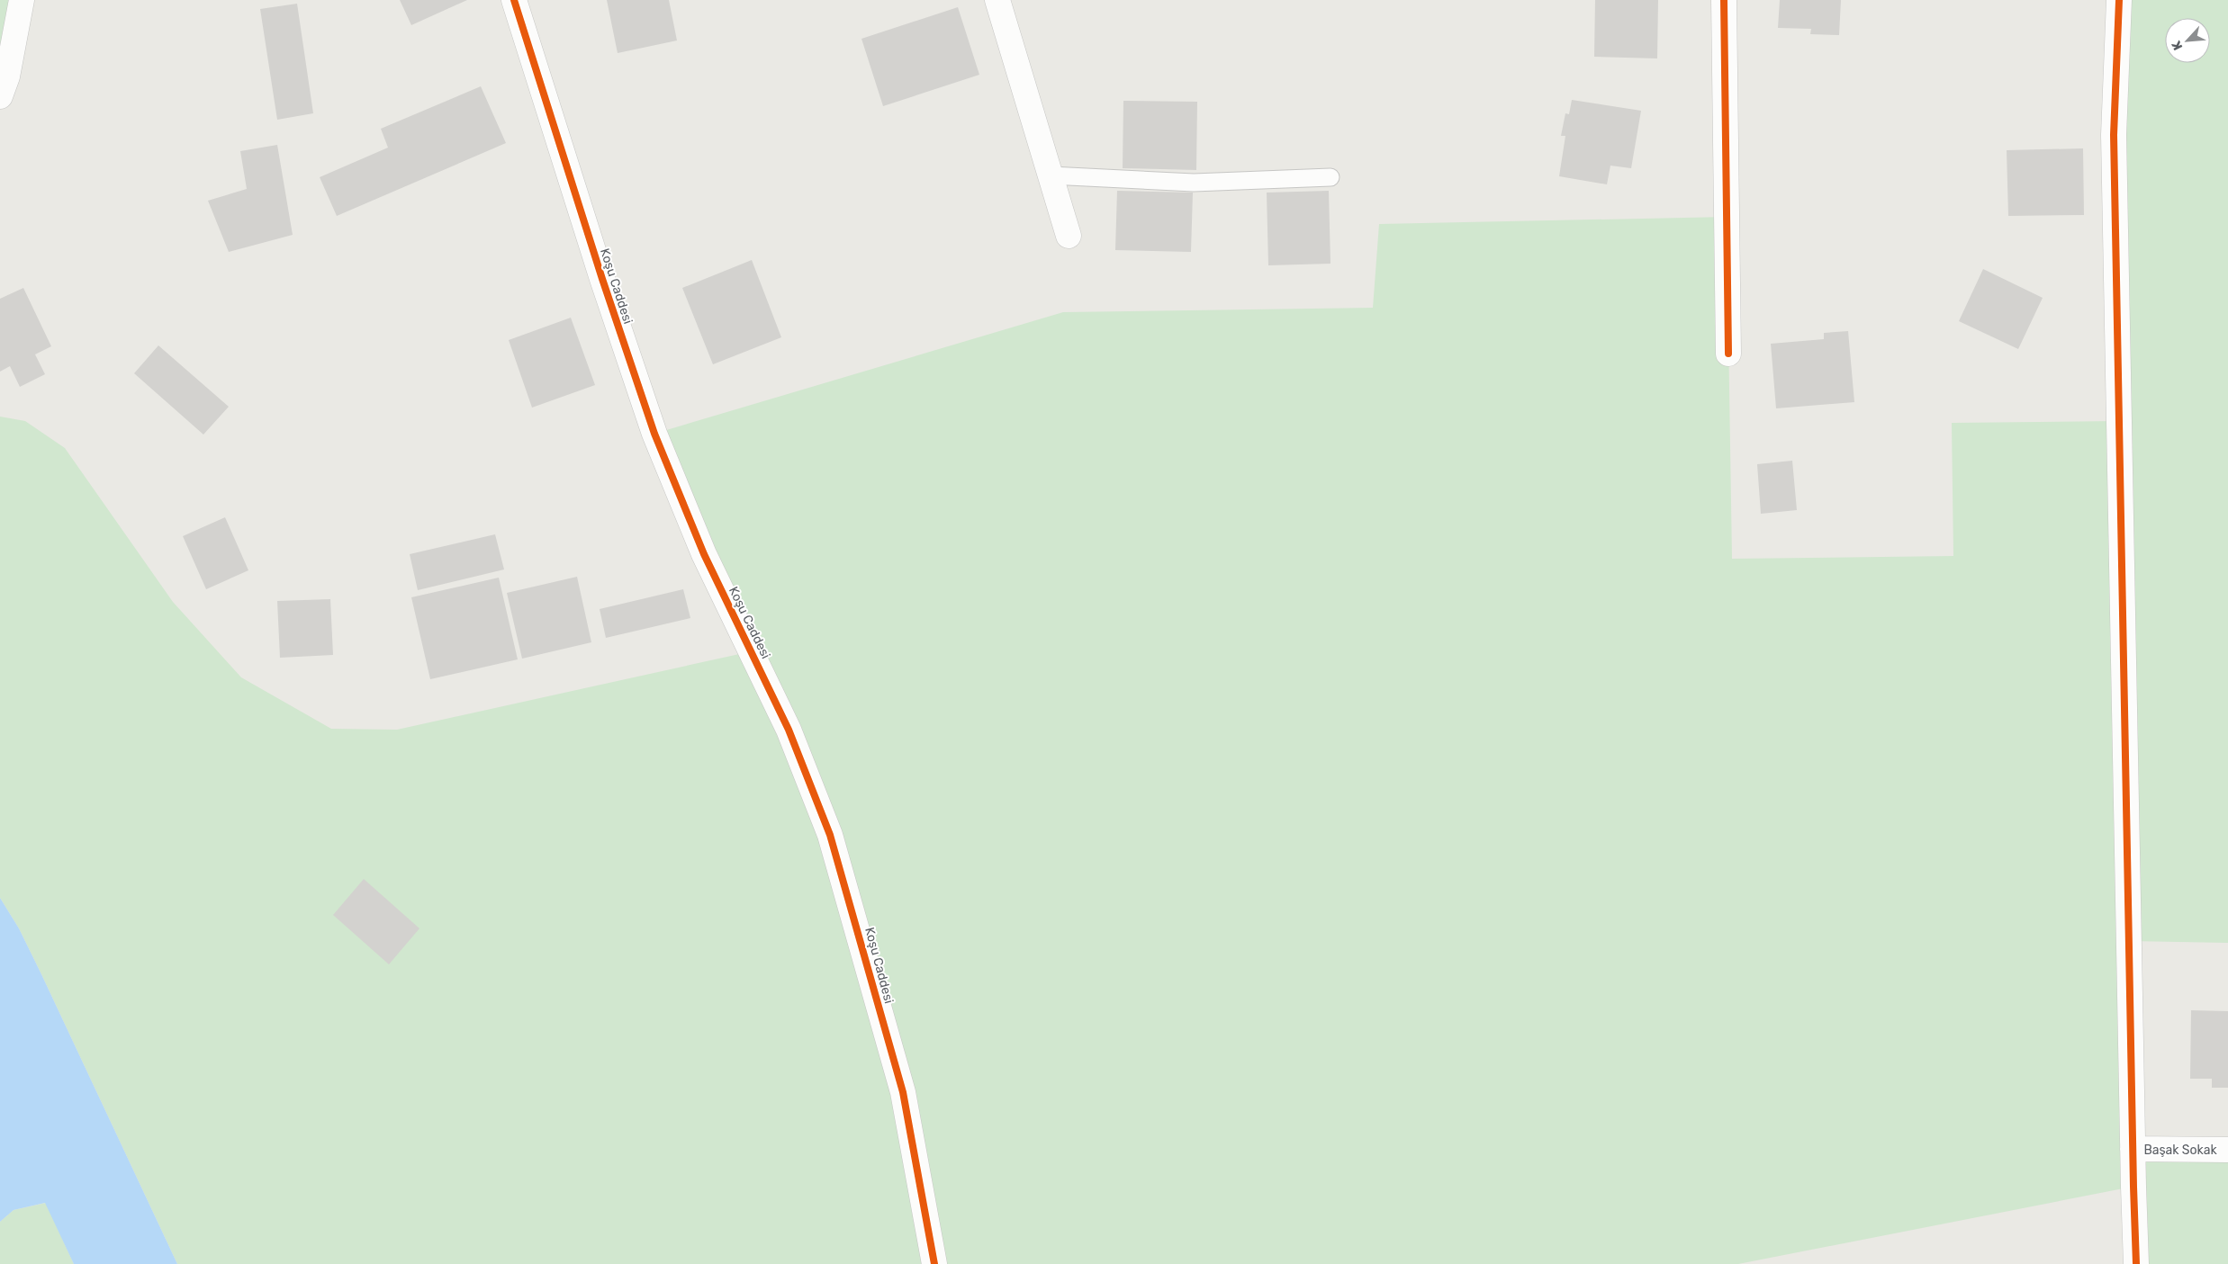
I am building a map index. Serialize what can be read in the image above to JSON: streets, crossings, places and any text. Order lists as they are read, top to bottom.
{
  "streets": {
    "street": ["Koşu Caddesi", "Başak Sokak"]
  },
  "north": "bottom left"
}
